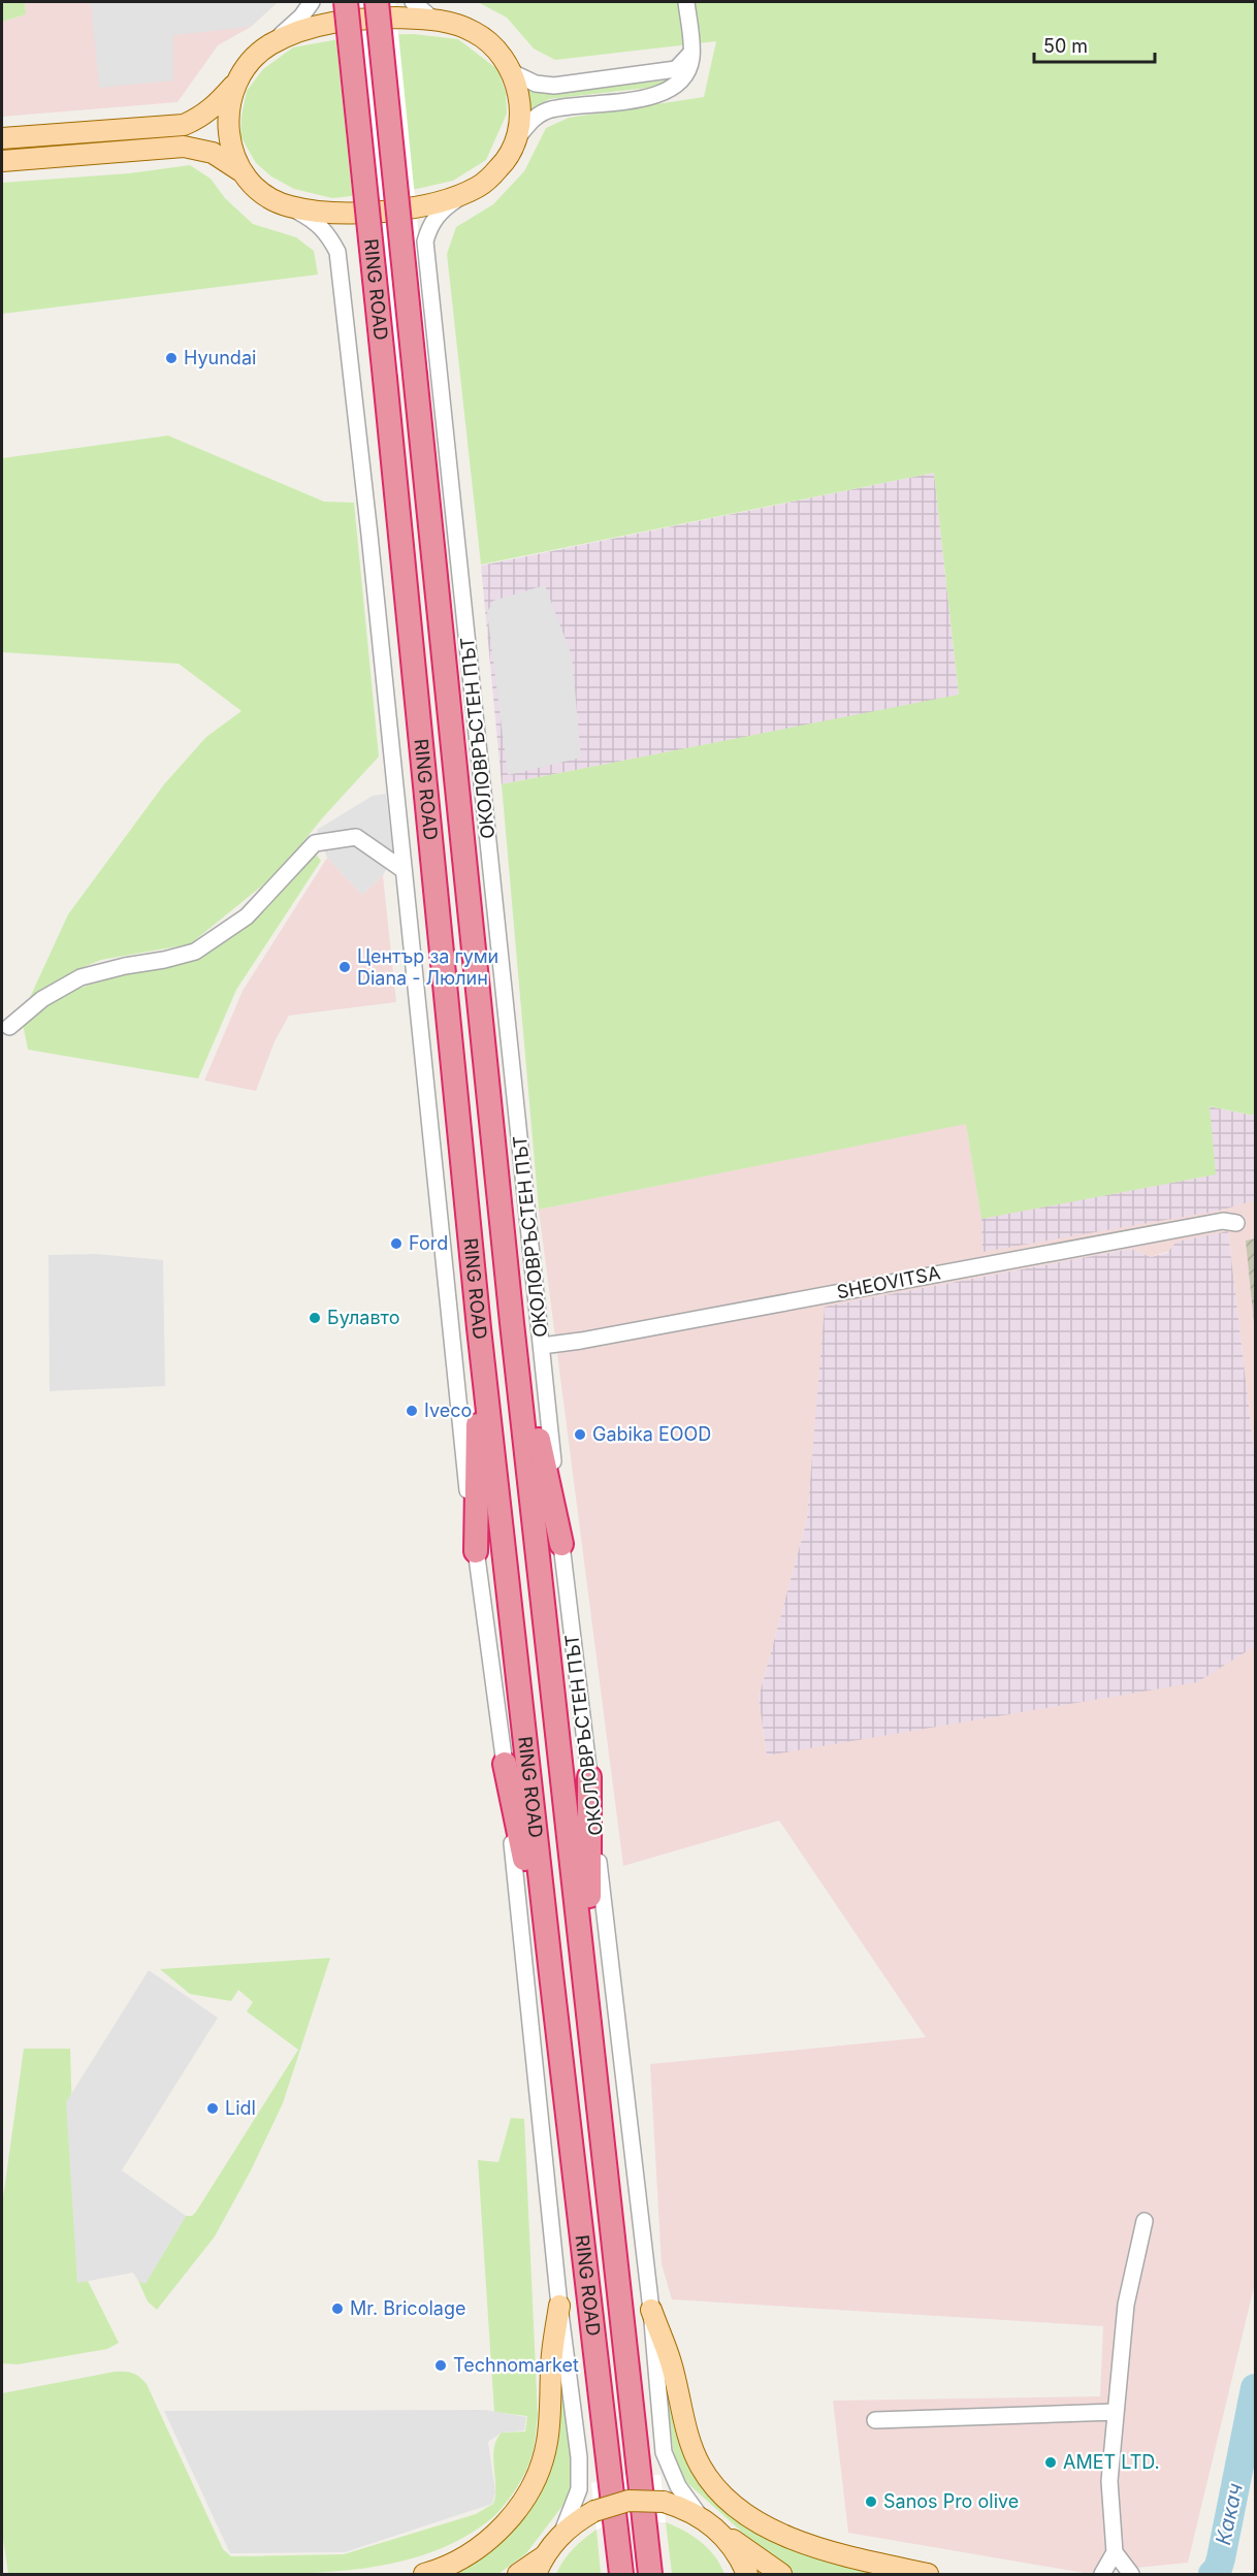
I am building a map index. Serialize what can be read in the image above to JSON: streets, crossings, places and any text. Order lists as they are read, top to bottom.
{
  "streets": {
    "highway": ["RING ROAD"],
    "street": ["ОКОЛОВРЪСТЕН ПЪТ", "SHEOVITSA"]
  },
  "crossings": [
    ["ОКОЛОВРЪСТЕН ПЪТ", "SHEOVITSA"]
  ],
  "water": ["Какач"],
  "places": [
    "Hyundai",
    "Център за гуми Diana - Люлин",
    "Ford",
    "Булавто",
    "Iveco",
    "Gabika EOOD",
    "Lidl",
    "Mr. Bricolage",
    "Technomarket",
    "AMET LTD.",
    "Sanos Pro olive"
  ],
  "scale_bar": "50 m"
}
